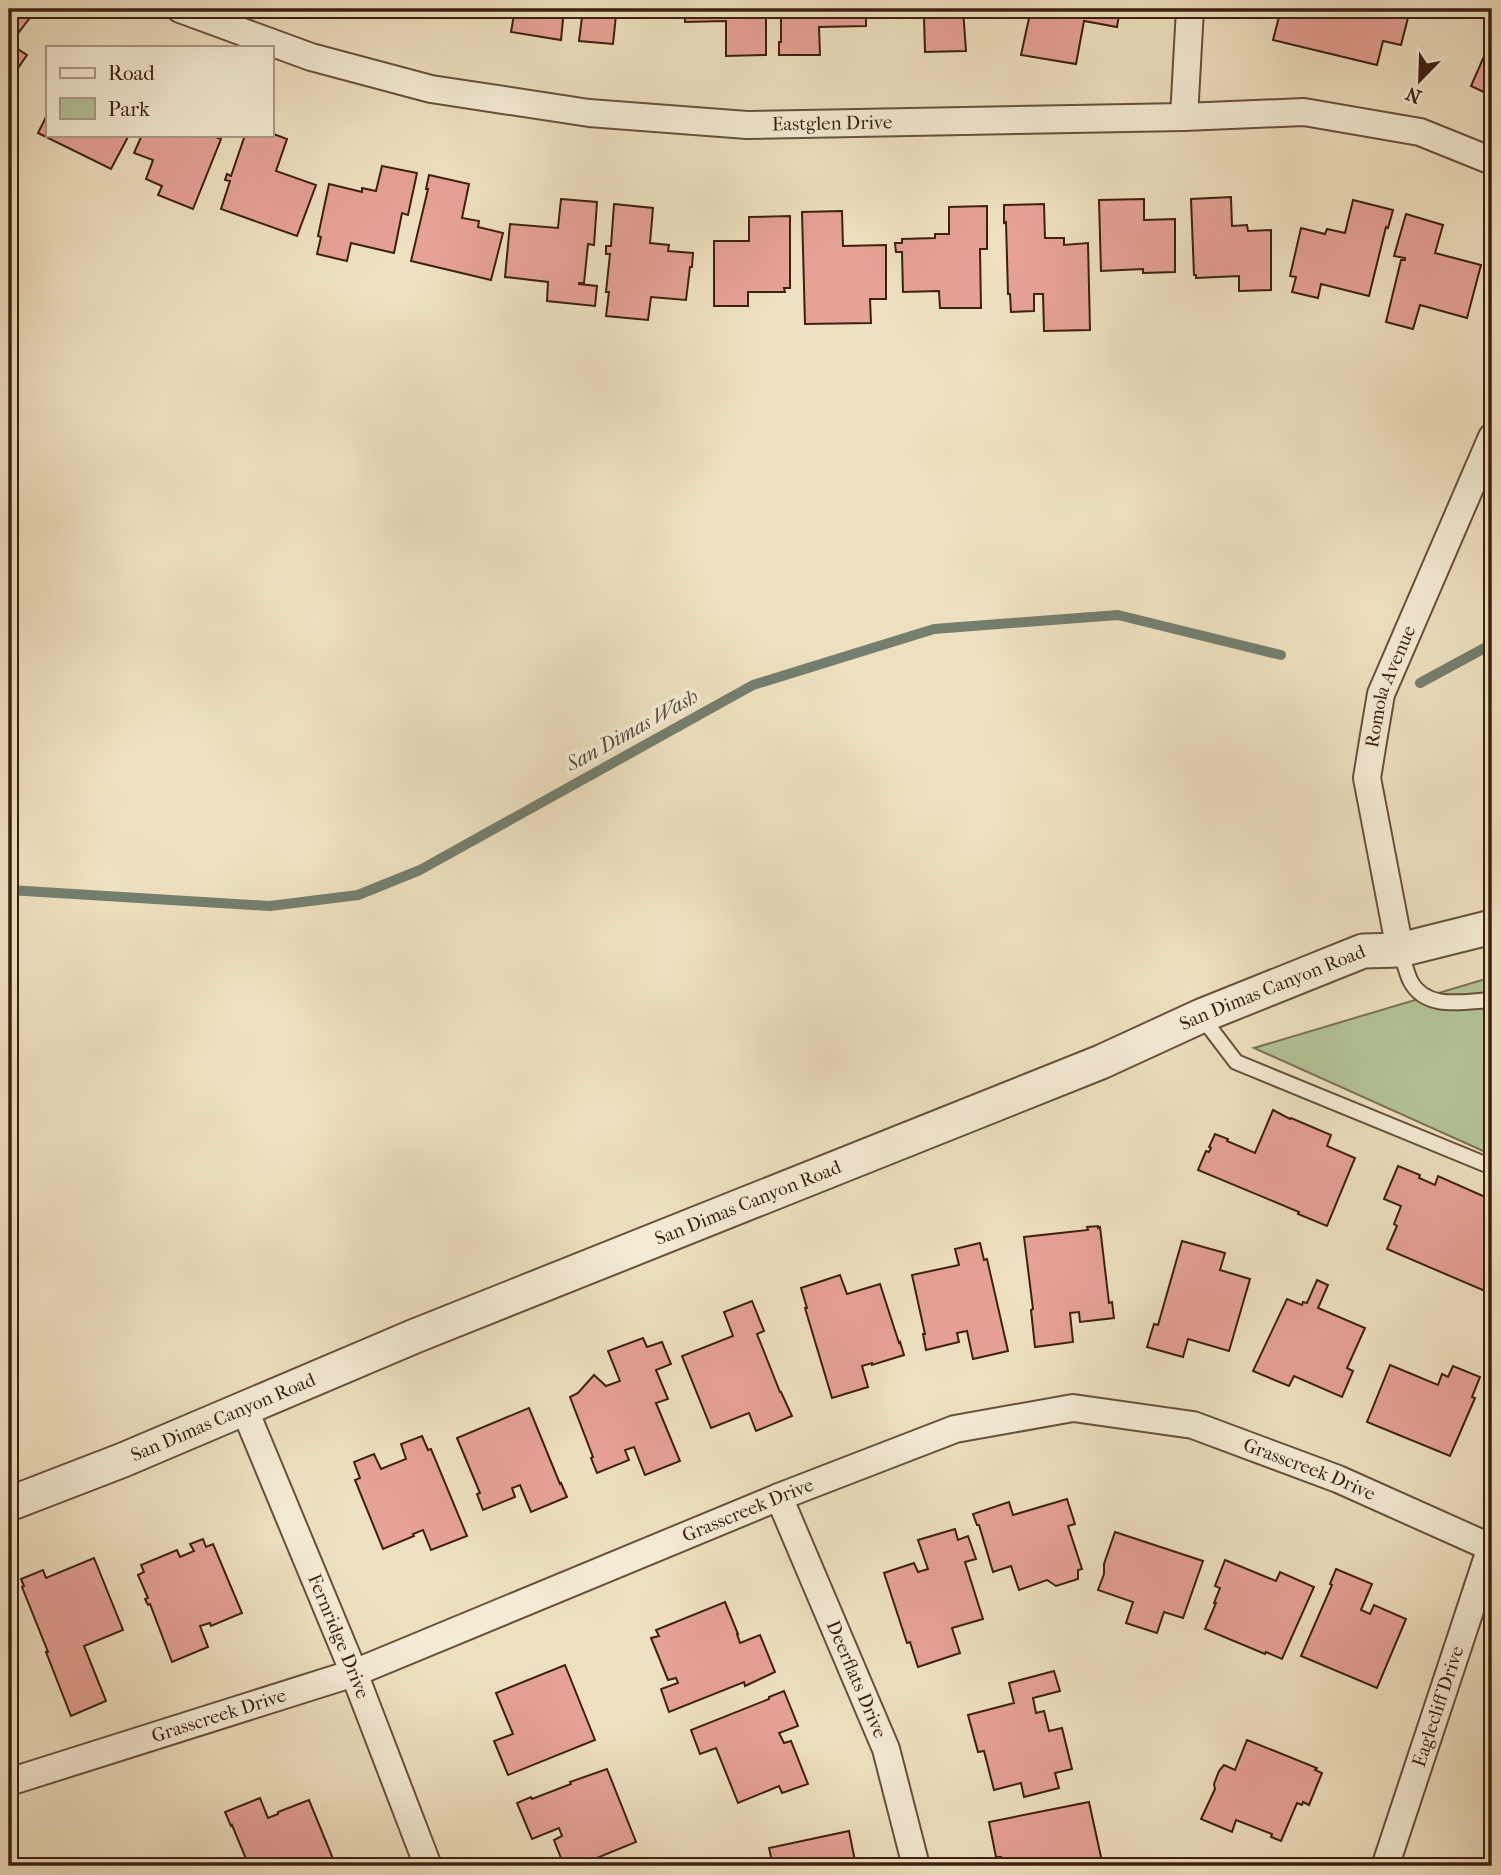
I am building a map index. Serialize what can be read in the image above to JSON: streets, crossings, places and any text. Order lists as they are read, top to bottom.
{
  "streets": {
    "street": [
      "Eastglen Drive",
      "Romola Avenue",
      "San Dimas Canyon Road",
      "Grasscreek Drive",
      "Fernridge Drive",
      "Deerflats Drive",
      "Eaglecliff Drive"
    ]
  },
  "crossings": [
    ["Romola Avenue", "San Dimas Canyon Road"],
    ["San Dimas Canyon Road", "Fernridge Drive"],
    ["Grasscreek Drive", "Fernridge Drive"],
    ["Grasscreek Drive", "Deerflats Drive"],
    ["Grasscreek Drive", "Eaglecliff Drive"]
  ],
  "water": ["San Dimas Wash"],
  "legend": ["Road", "Park"],
  "north": "bottom left"
}
